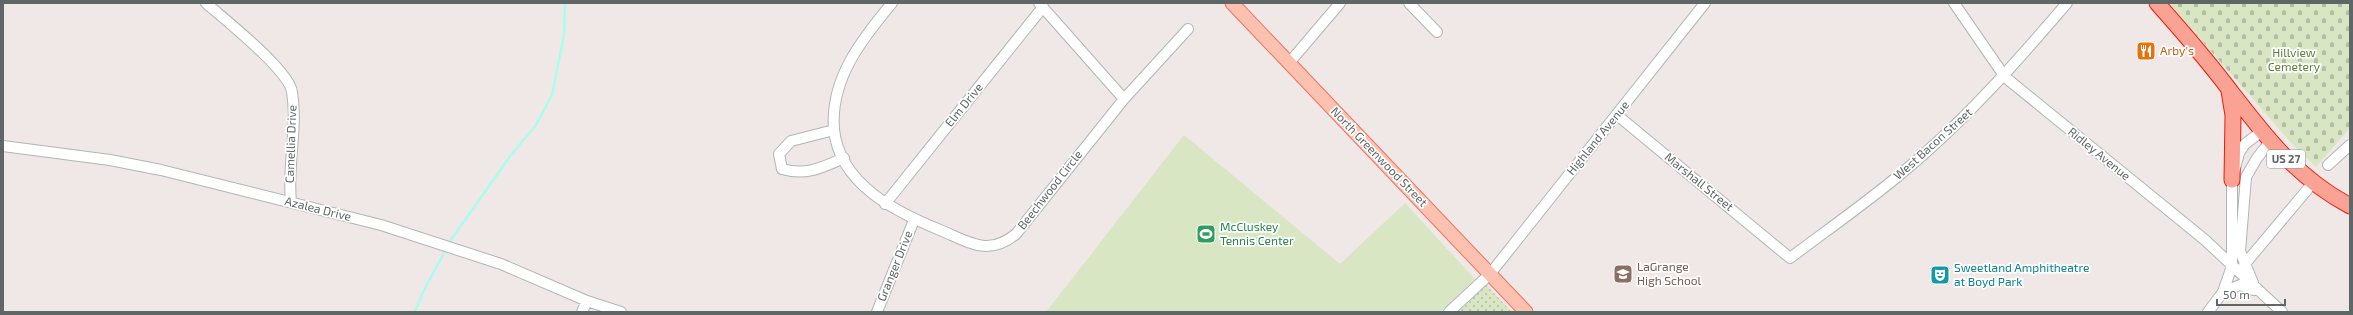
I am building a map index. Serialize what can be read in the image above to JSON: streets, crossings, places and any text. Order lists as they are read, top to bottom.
{
  "streets": {
    "highway": ["US 27"],
    "main road": ["North Greenwood Street"],
    "street": [
      "Elm Drive",
      "Highland Avenue",
      "Camellia Drive",
      "West Bacon Street",
      "Ridley Avenue",
      "Marshall Street",
      "Beechwood Circle",
      "Azalea Drive",
      "Granger Drive"
    ]
  },
  "crossings": [
    ["Elm Drive", "Beechwood Circle"],
    ["Highland Avenue", "North Greenwood Street"],
    ["Highland Avenue", "Marshall Street"],
    ["Camellia Drive", "Azalea Drive"],
    ["West Bacon Street", "Ridley Avenue"],
    ["West Bacon Street", "Marshall Street"],
    ["Ridley Avenue", "US 27"],
    ["Beechwood Circle", "Granger Drive"]
  ],
  "parks": ["Hillview Cemetery"],
  "places": {
    "restaurant": ["Arby's"],
    "sports": ["McCluskey Tennis Center"],
    "school or university": ["LaGrange High School"],
    "theatre": ["Sweetland Amphitheatre at Boyd Park"]
  },
  "scale_bar": "50 m"
}
